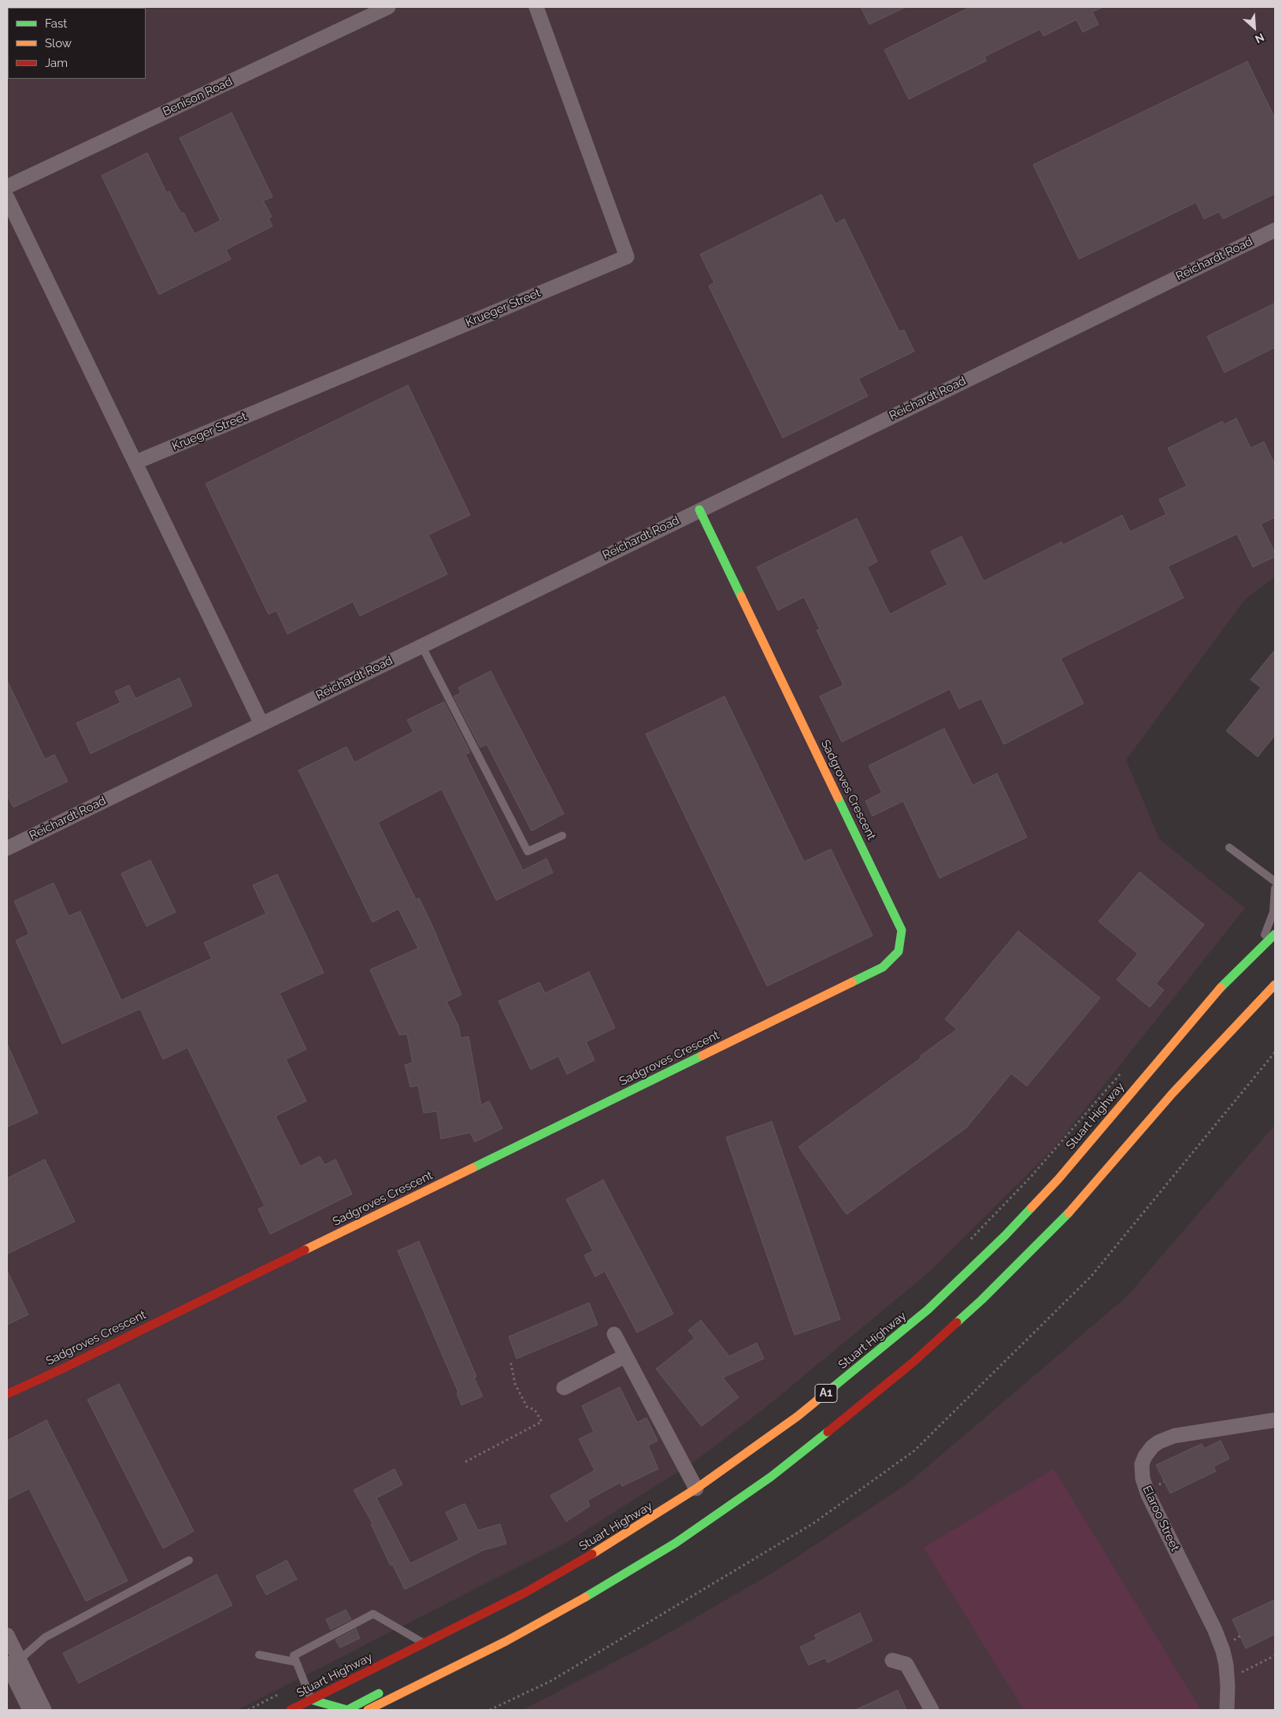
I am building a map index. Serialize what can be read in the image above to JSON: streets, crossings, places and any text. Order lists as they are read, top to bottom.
{
  "streets": {
    "main road": ["Sadgroves Crescent", "Stuart Highway", "A1"],
    "street": [
      "Benison Road",
      "Reichardt Road",
      "Krueger Street",
      "Elaroo Street"
    ]
  },
  "crossings": [
    ["Reichardt Road", "Sadgroves Crescent"]
  ],
  "legend": ["Fast", "Slow", "Jam"],
  "north": "bottom right"
}
